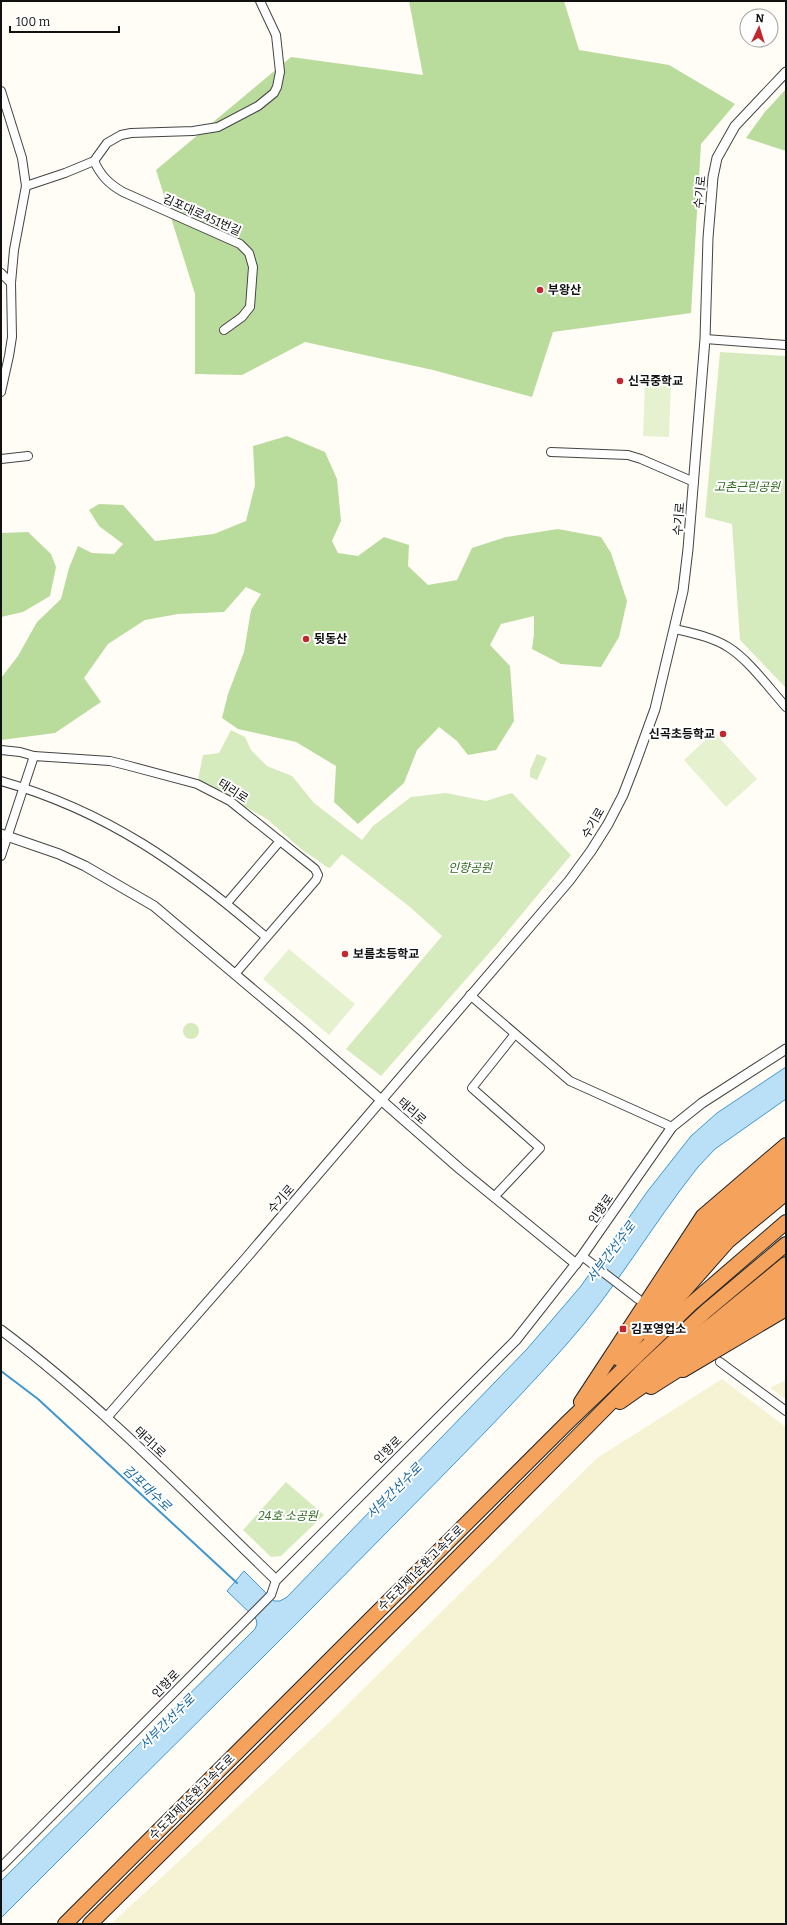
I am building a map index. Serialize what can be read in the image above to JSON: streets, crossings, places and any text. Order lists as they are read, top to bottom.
{
  "streets": {
    "highway": ["수도권제1순환고속도로"],
    "street": [
      "수기로",
      "김포대로451번길",
      "태리로",
      "인향로",
      "태리1로"
    ]
  },
  "crossings": [
    ["수기로", "태리로"],
    ["수기로", "태리1로"],
    ["태리로", "인향로"],
    ["인향로", "태리1로"]
  ],
  "water": ["서부간선수로", "김포대수로"],
  "parks": ["고촌근린공원", "인향공원", "24호 소공원"],
  "places": {
    "other": [
      "부왕산",
      "신곡중학교",
      "뒷동산",
      "신곡초등학교",
      "보름초등학교"
    ],
    "transit": ["김포영업소"]
  },
  "scale_bar": "100 m",
  "north": "top"
}
